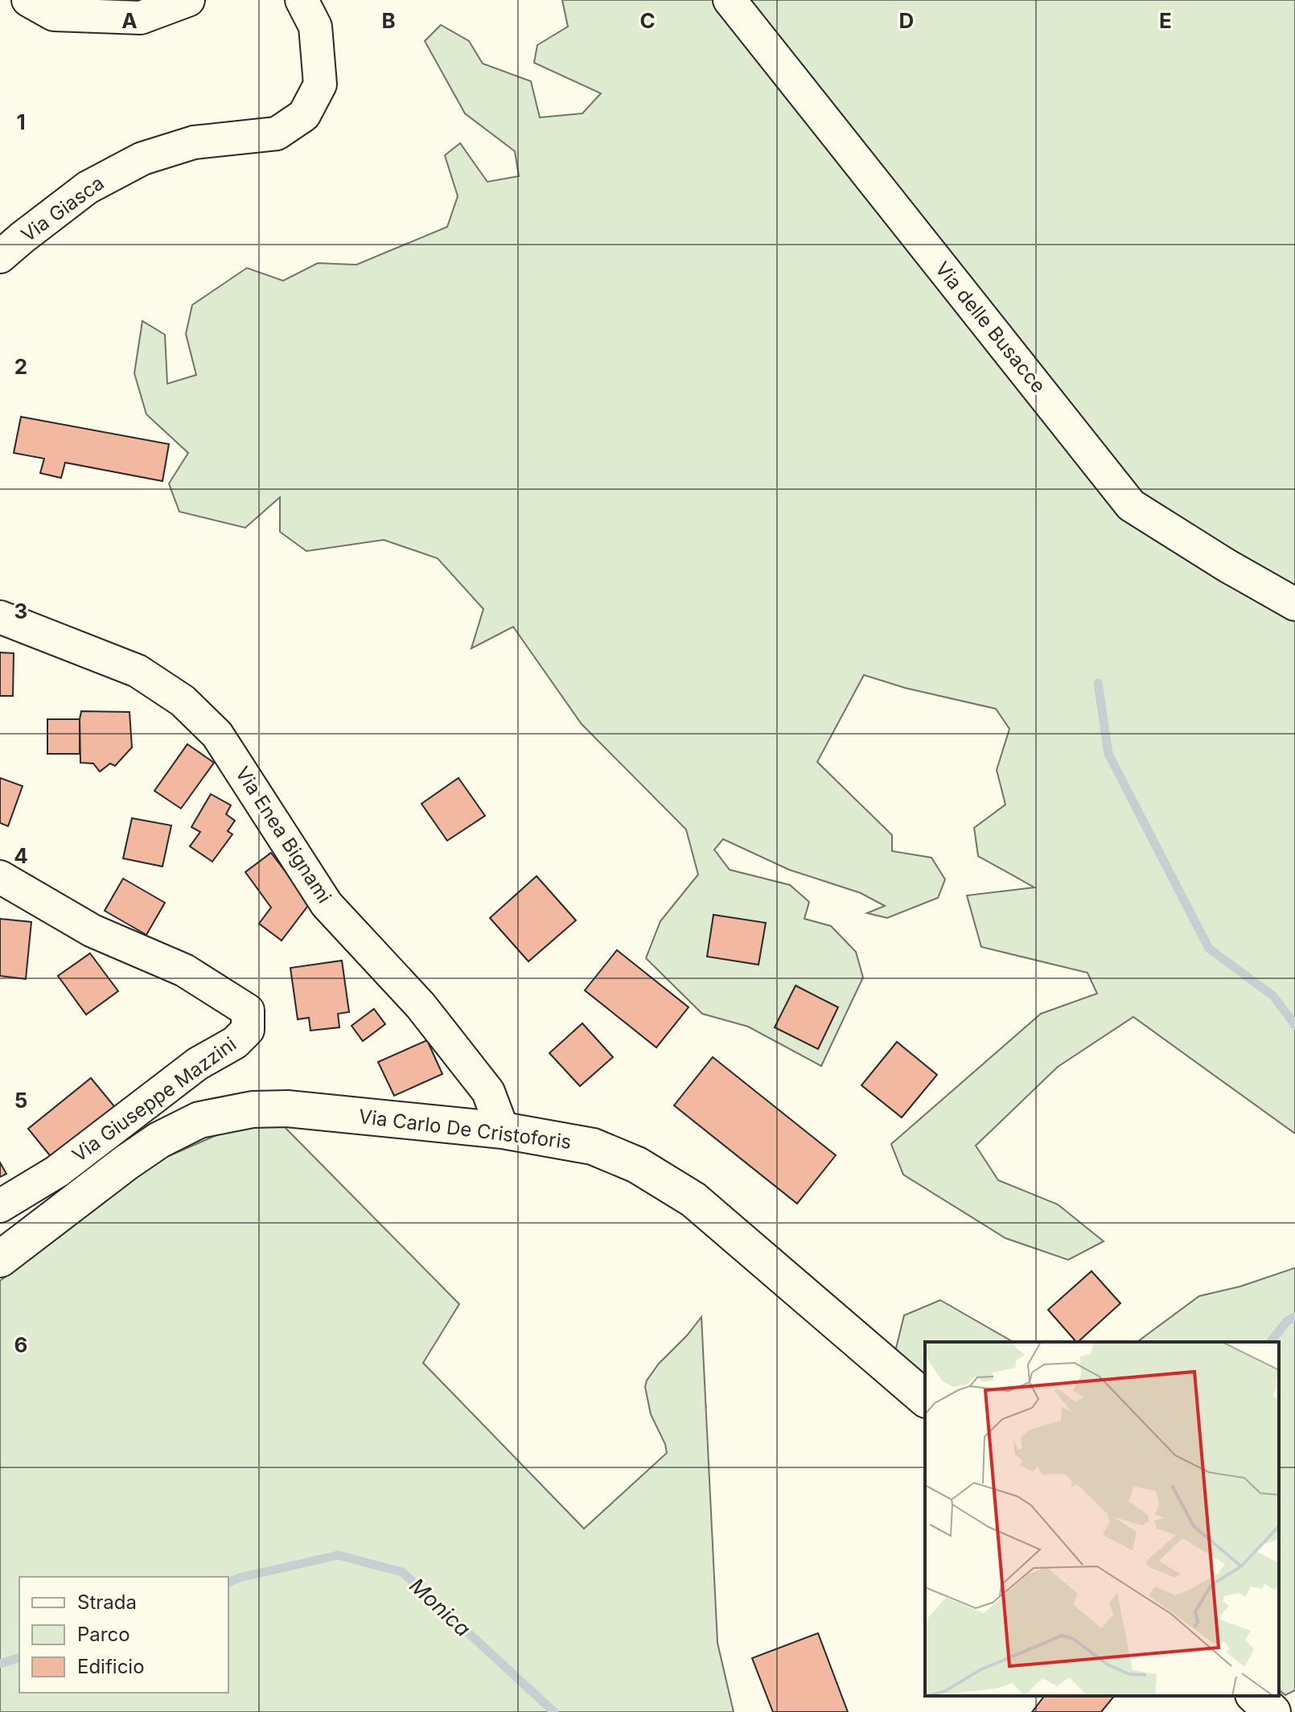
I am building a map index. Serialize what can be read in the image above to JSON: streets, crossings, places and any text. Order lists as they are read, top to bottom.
{
  "streets": {
    "main road": ["Via Carlo De Cristoforis"],
    "street": [
      "Via Giasca",
      "Via delle Busacce",
      "Via Enea Bignami",
      "Via Giuseppe Mazzini"
    ]
  },
  "crossings": [
    ["Via Enea Bignami", "Via Carlo De Cristoforis"]
  ],
  "water": ["Monica"],
  "legend": ["Strada", "Parco", "Edificio"],
  "grid": {
    "columns": [
      "A",
      "B",
      "C",
      "D",
      "E"
    ],
    "rows": [
      "1",
      "2",
      "3",
      "4",
      "5",
      "6"
    ]
  }
}
